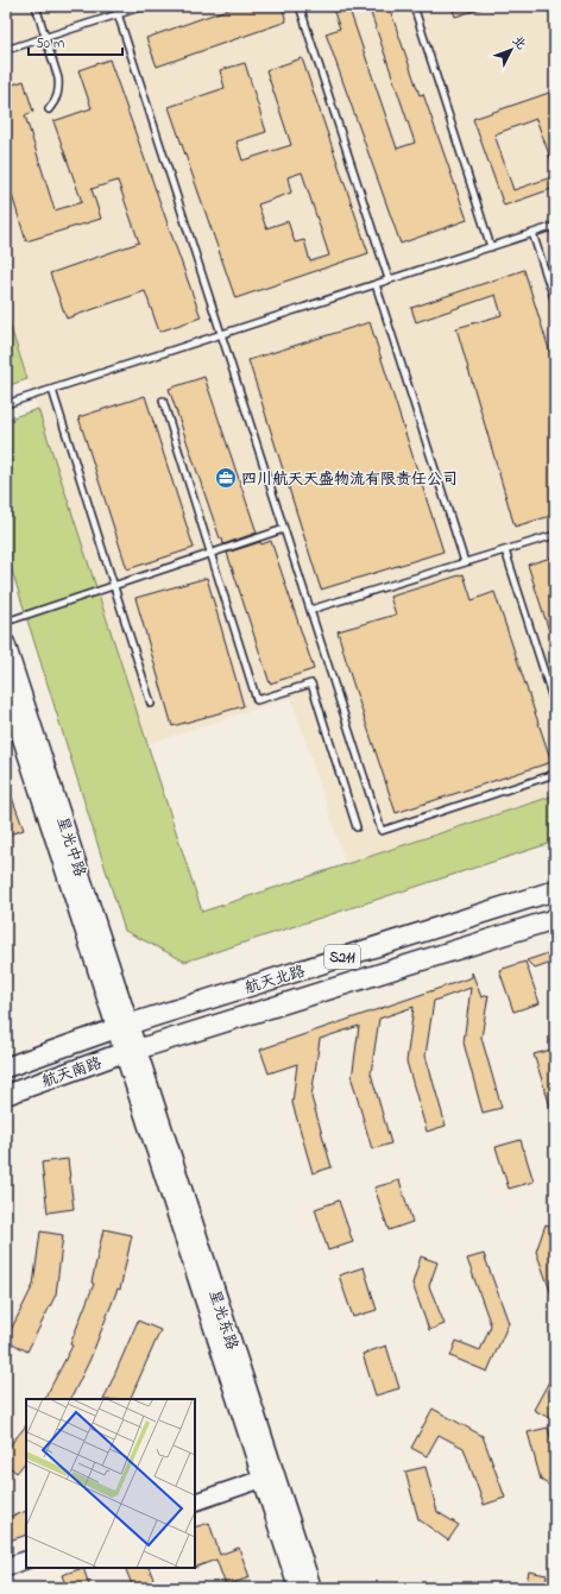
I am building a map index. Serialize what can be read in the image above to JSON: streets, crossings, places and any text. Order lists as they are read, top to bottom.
{
  "streets": {
    "main road": [
      "星光中路",
      "S211",
      "航天北路",
      "航天南路",
      "星光东路"
    ]
  },
  "crossings": [
    ["星光中路", "航天北路"],
    ["星光中路", "航天南路"],
    ["星光中路", "星光东路"],
    ["航天北路", "航天南路"],
    ["航天北路", "星光东路"],
    ["航天南路", "星光东路"]
  ],
  "places": {
    "office": ["四川航天天盛物流有限责任公司"]
  },
  "scale_bar": "50 m",
  "north": "top right"
}
